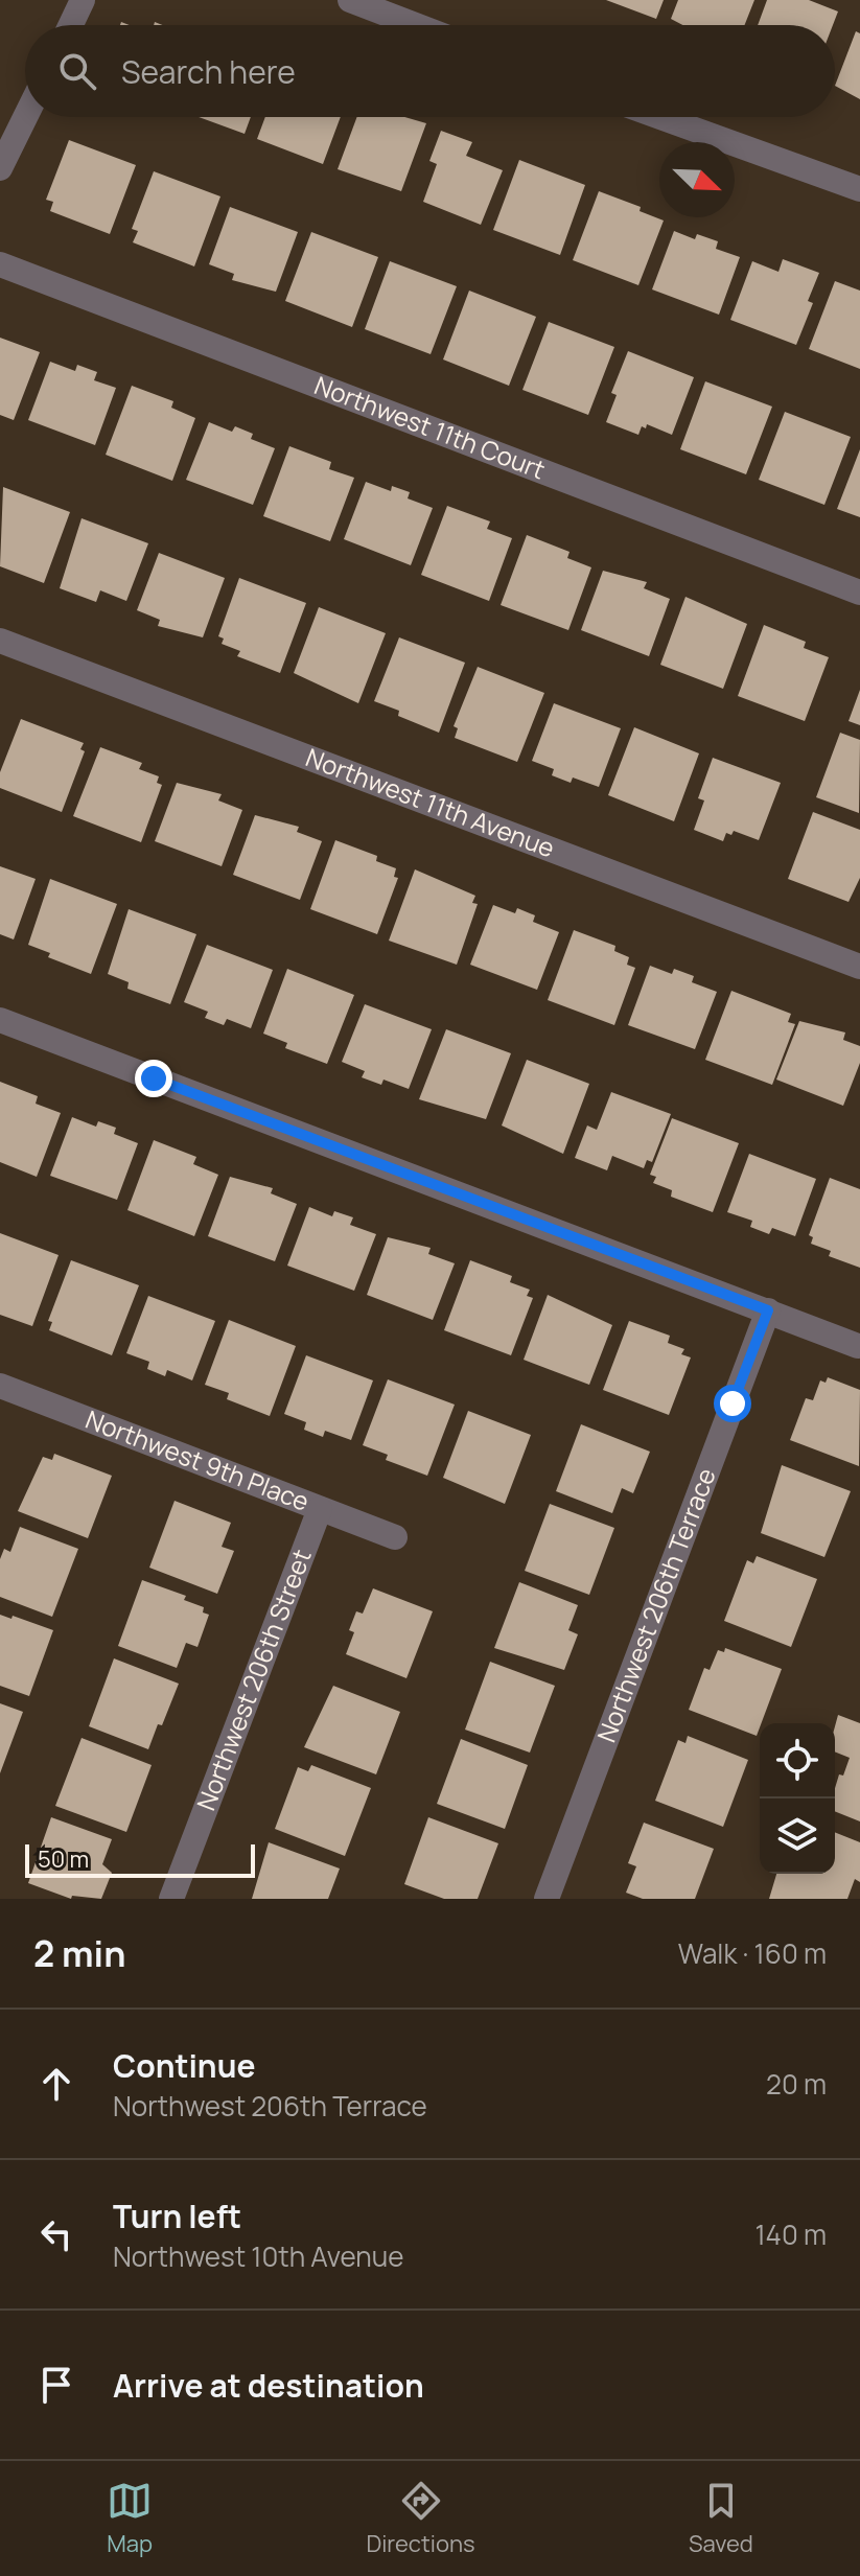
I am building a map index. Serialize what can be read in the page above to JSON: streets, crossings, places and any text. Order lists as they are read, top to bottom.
{
  "streets": {
    "street": [
      "Northwest 11th Court",
      "Northwest 11th Avenue",
      "Northwest 9th Place",
      "Northwest 206th Terrace",
      "Northwest 206th Street"
    ]
  },
  "crossings": [
    ["Northwest 9th Place", "Northwest 206th Street"]
  ],
  "scale_bar": "50 m",
  "north": "bottom right",
  "page": {
    "search": "Search here",
    "scale": "50 m",
    "heading": ["2 min", "Walk · 160 m"],
    "list": [
      ["Continue", "Northwest 206th Terrace", "20 m"],
      ["Turn left", "Northwest 10th Avenue", "140 m"],
      "Arrive at destination"
    ],
    "nav": ["Map", "Directions", "Saved"]
  }
}
